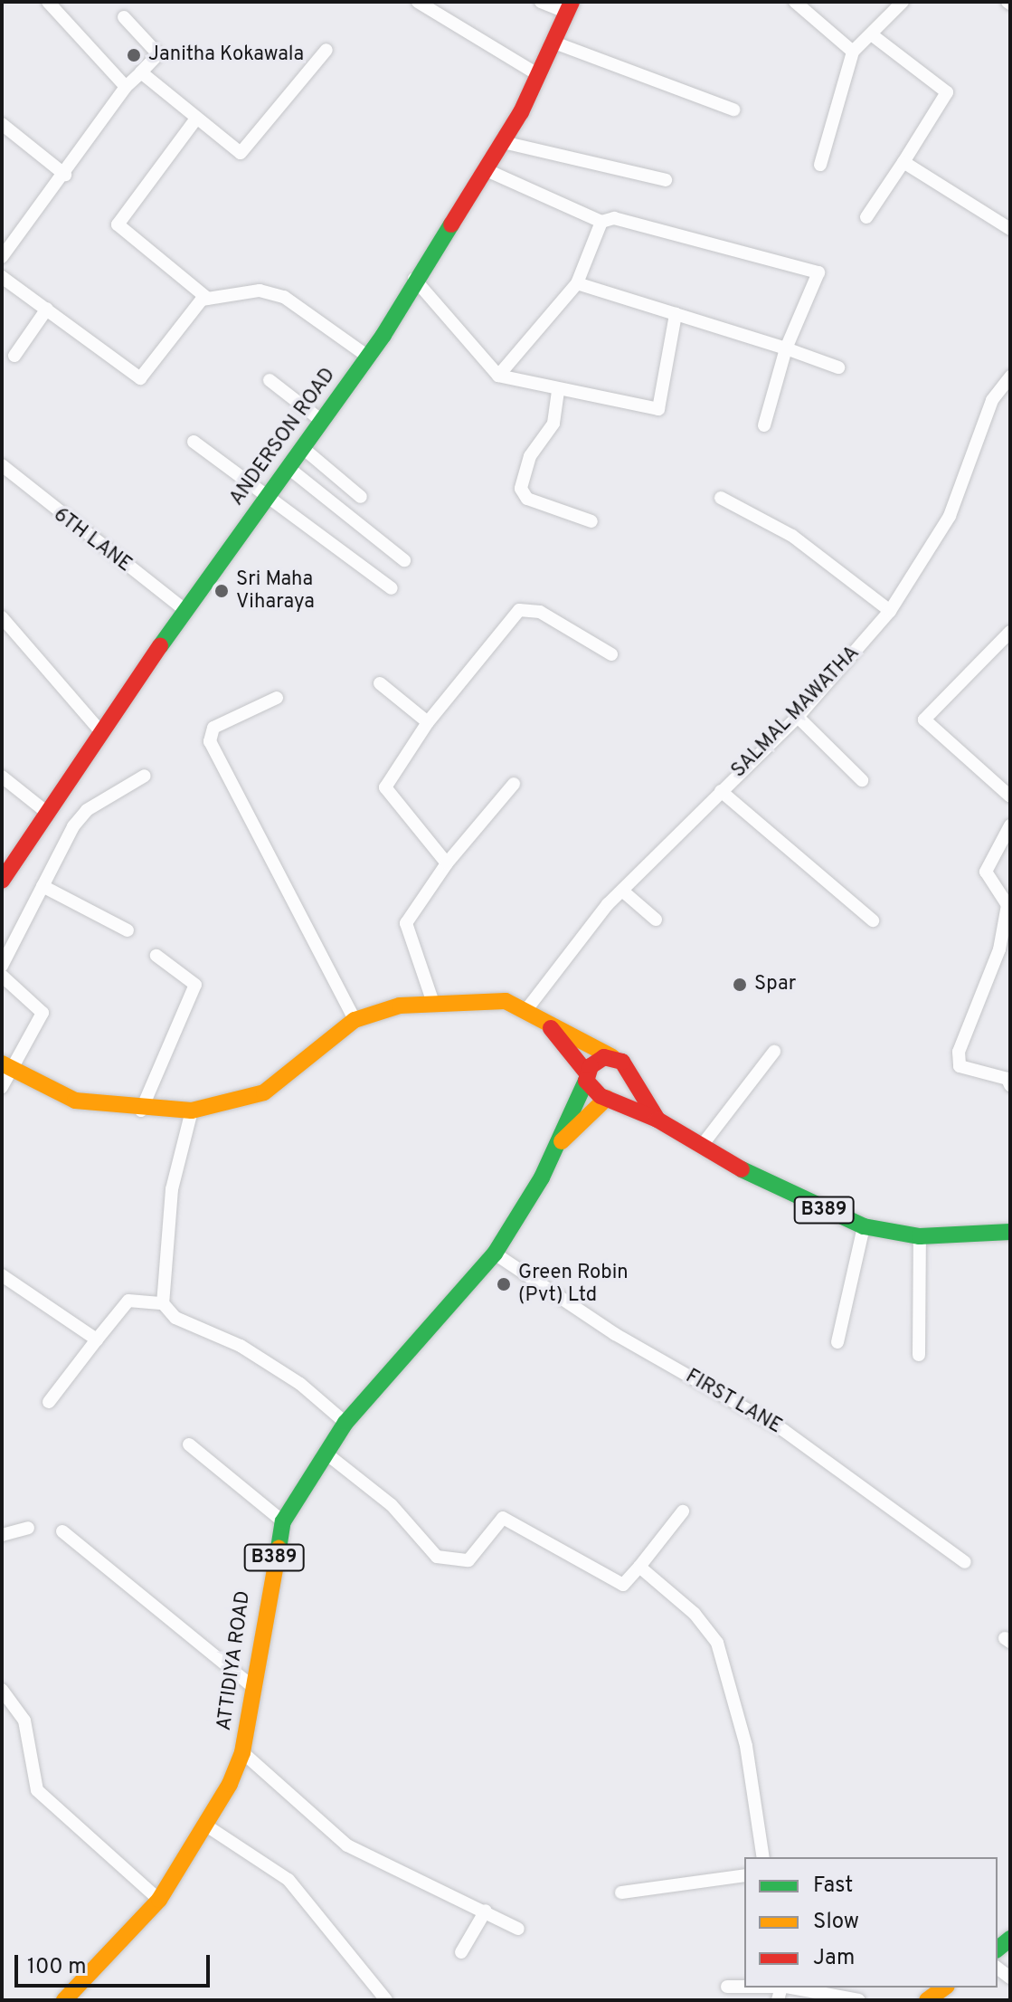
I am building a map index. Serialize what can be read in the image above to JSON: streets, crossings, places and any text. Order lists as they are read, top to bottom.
{
  "streets": {
    "main road": ["ANDERSON ROAD", "B389", "ATTIDIYA ROAD"],
    "street": ["6TH LANE", "SALMAL MAWATHA", "FIRST LANE"]
  },
  "crossings": [
    ["ANDERSON ROAD", "6TH LANE"],
    ["B389", "ATTIDIYA ROAD"],
    ["FIRST LANE", "ATTIDIYA ROAD"]
  ],
  "places": [
    "Janitha Kokawala",
    "Sri Maha Viharaya",
    "Spar",
    "Green Robin (Pvt) Ltd"
  ],
  "legend": ["Fast", "Slow", "Jam"],
  "scale_bar": "100 m"
}
